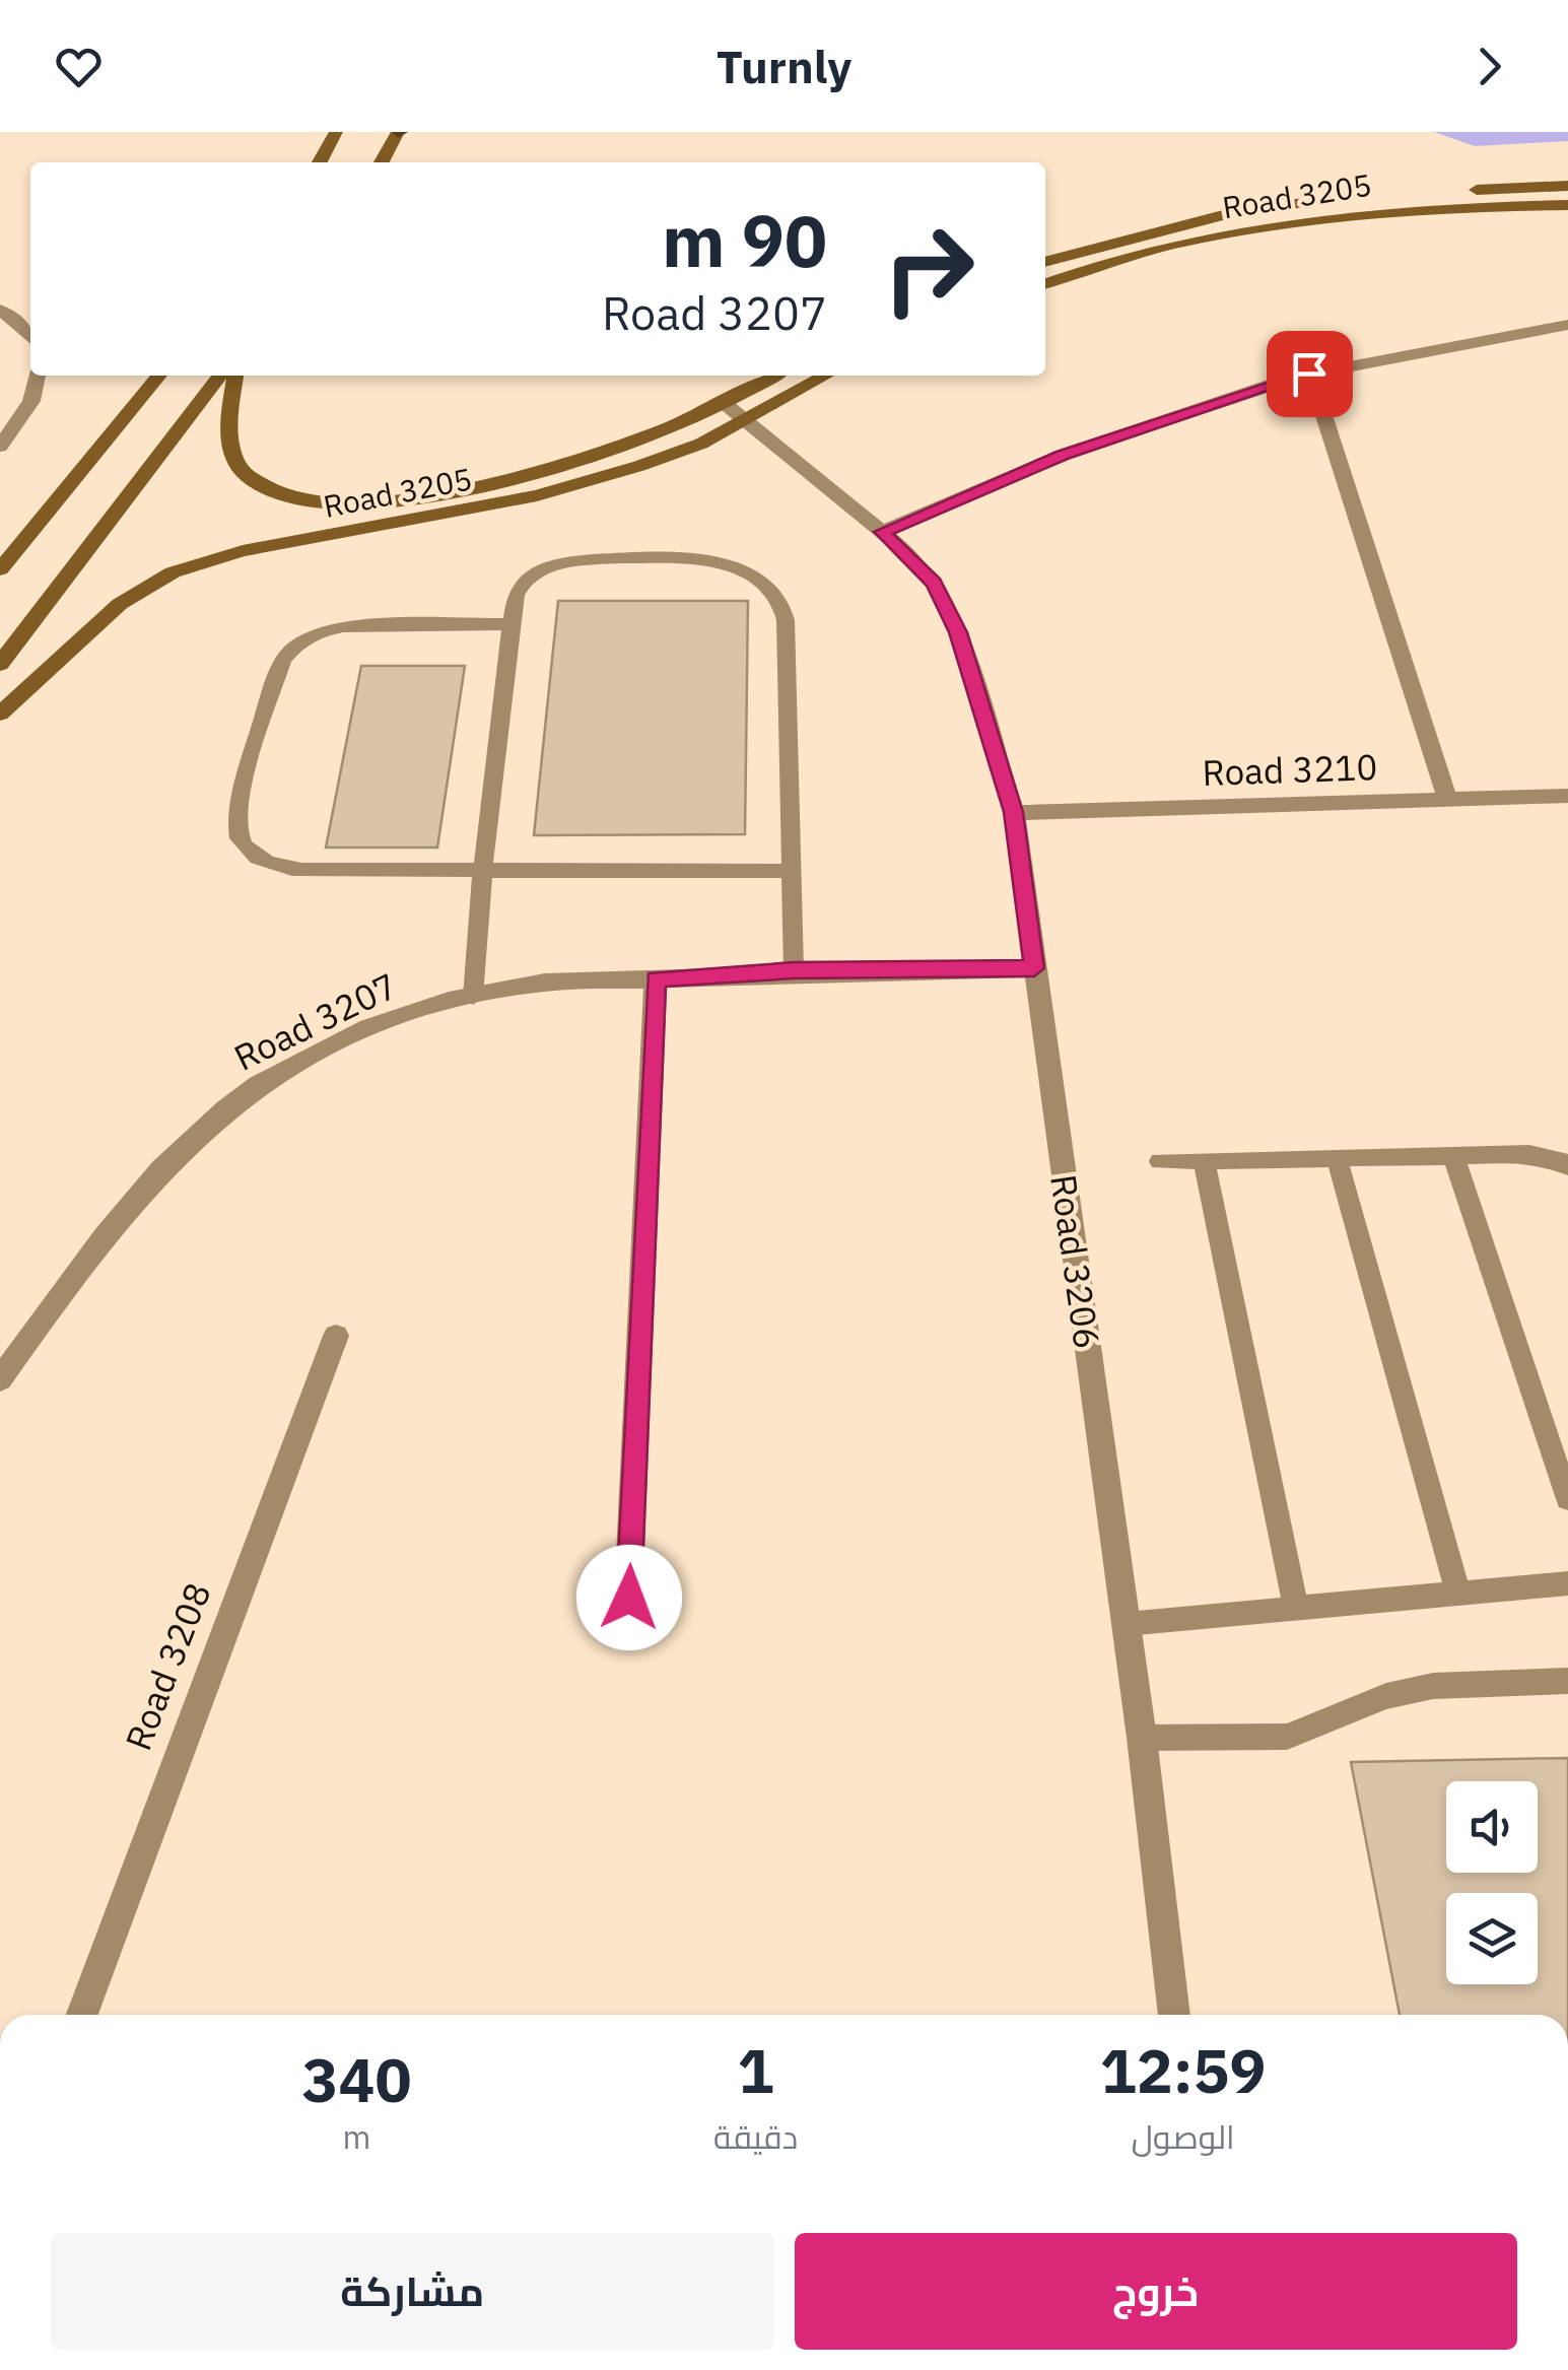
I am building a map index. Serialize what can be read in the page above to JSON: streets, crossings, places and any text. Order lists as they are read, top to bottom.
{
  "streets": {
    "street": [
      "Road 3205",
      "Road 3210",
      "Road 3207",
      "Road 3206",
      "Road 3208"
    ]
  },
  "crossings": [
    ["Road 3205", "Road 3206"],
    ["Road 3210", "Road 3206"],
    ["Road 3207", "Road 3206"]
  ],
  "page": {
    "header": "Turnly",
    "turn": ["90 m", "Road 3207"],
    "eta": [
      "12:59",
      "الوصول",
      "1",
      "دقيقة",
      "340",
      "m"
    ],
    "buttons": ["خروج", "مشاركة"]
  }
}
